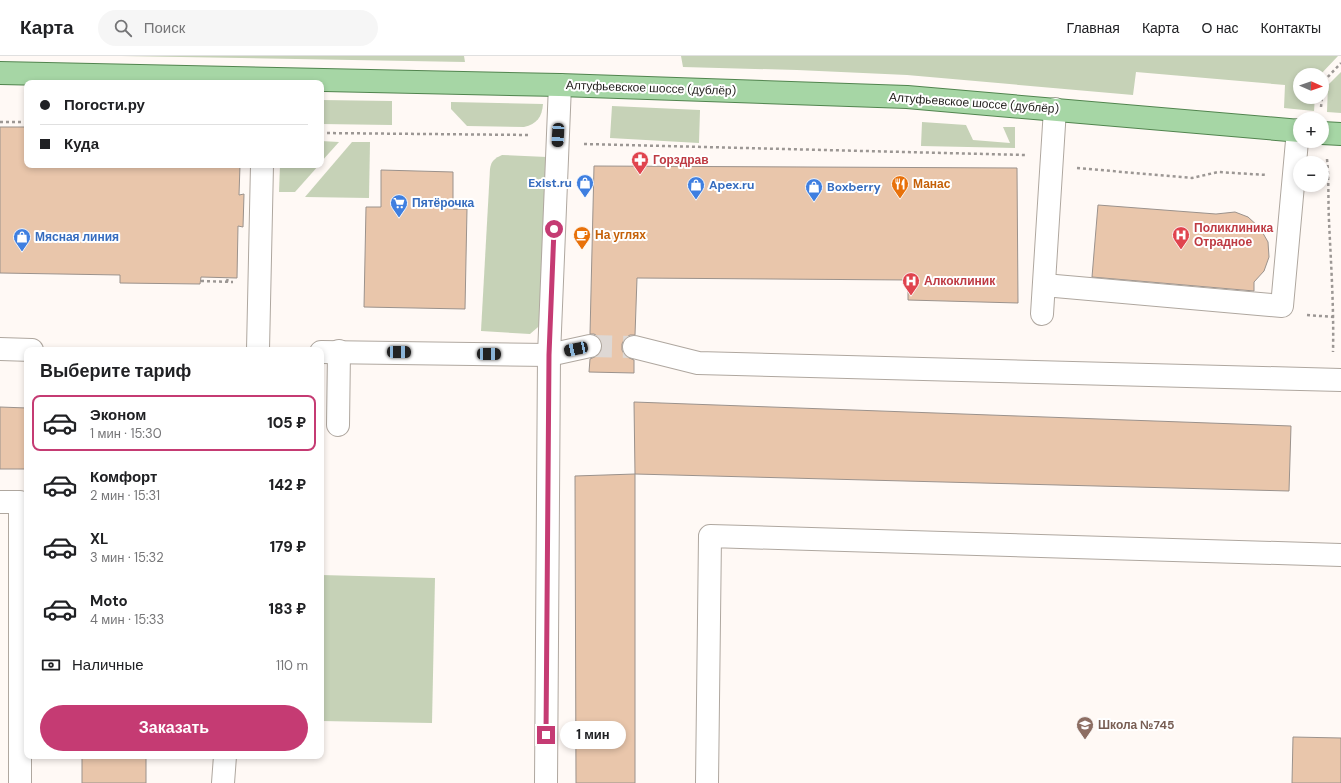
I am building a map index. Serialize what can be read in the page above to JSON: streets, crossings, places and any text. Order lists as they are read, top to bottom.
{
  "streets": {
    "main road": ["Алтуфьевское шоссе (дублёр)"]
  },
  "places": {
    "pharmacy": ["Горздрав"],
    "shop": [
      "Exist.ru",
      "Apex.ru",
      "Boxberry",
      "Мясная линия"
    ],
    "restaurant": ["Манас"],
    "supermarket": ["Пятёрочка"],
    "cafe": ["На углях"],
    "hospital": ["Поликлиника Отрадное", "Алкоклиник"],
    "school or university": ["Школа №745"]
  },
  "north": "right",
  "page": {
    "header": "Карта",
    "search": "Поиск",
    "nav": [
      "Главная",
      "Карта",
      "О нас",
      "Контакты"
    ],
    "map_buttons": ["+", "−"],
    "banner": ["Погости.ру", "Куда"],
    "heading": "Выберите тариф",
    "list": [
      {
        "name": "Эконом",
        "note": "1 мин · 15:30",
        "value": "105 ₽"
      },
      {
        "name": "Комфорт",
        "note": "2 мин · 15:31",
        "value": "142 ₽"
      },
      {
        "name": "XL",
        "note": "3 мин · 15:32",
        "value": "179 ₽"
      },
      {
        "name": "Moto",
        "note": "4 мин · 15:33",
        "value": "183 ₽"
      }
    ],
    "pay": ["Наличные", "110 m"],
    "buttons": "Заказать",
    "bubble": "1 мин"
  }
}
